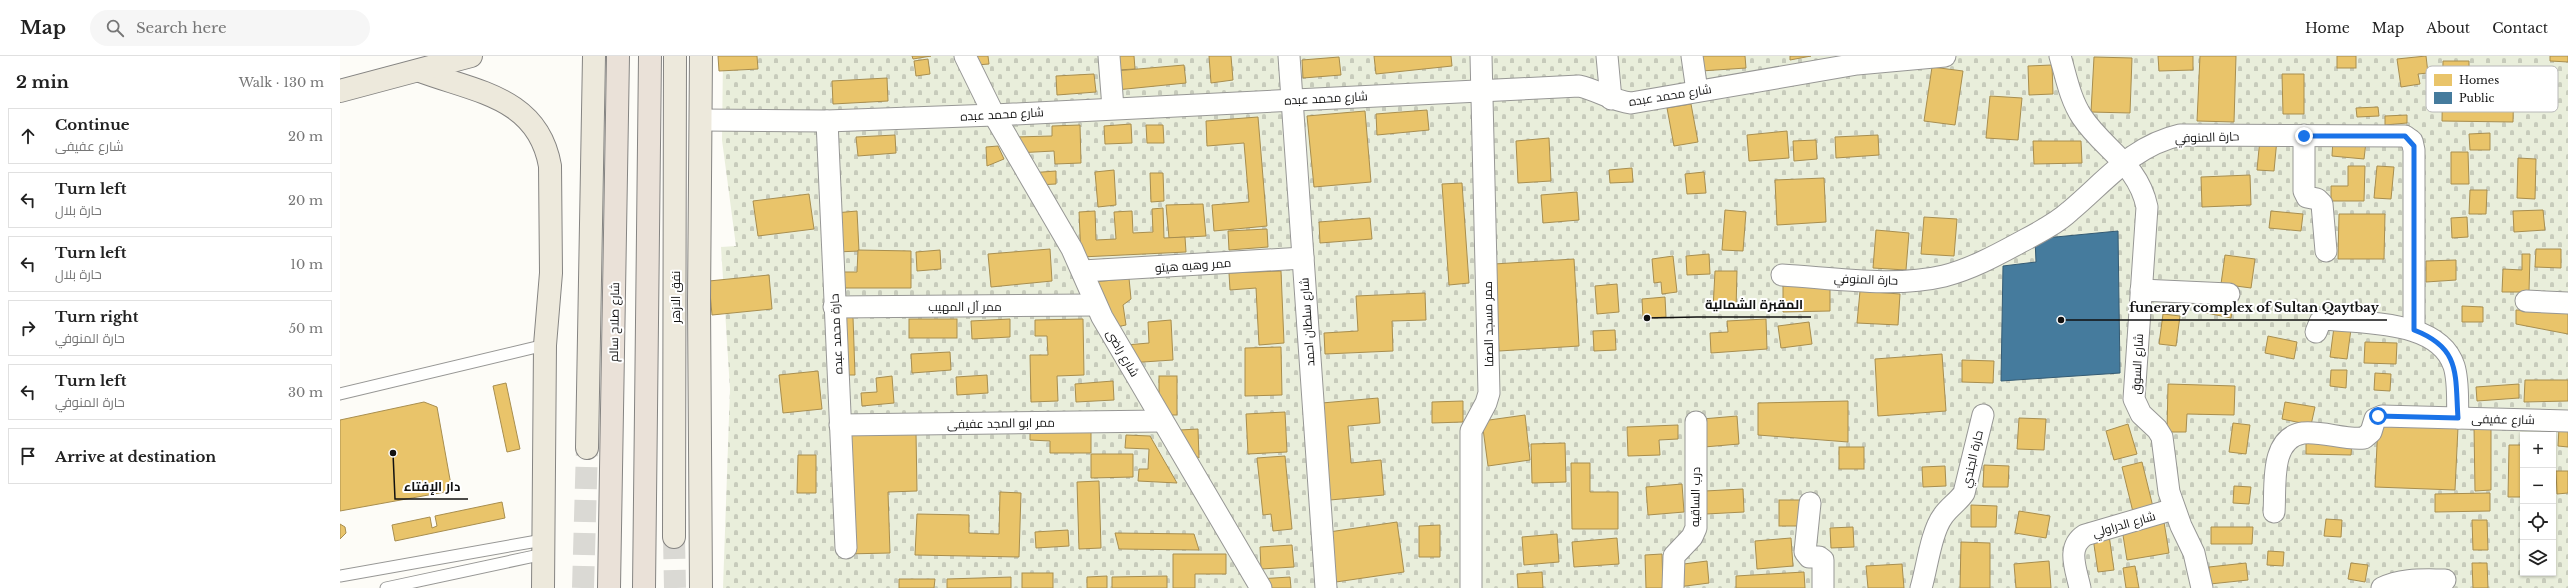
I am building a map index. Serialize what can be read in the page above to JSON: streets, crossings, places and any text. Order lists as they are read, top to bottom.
{
  "streets": {
    "highway": ["شارع صلاح سالم"],
    "main road": ["نفق الازهر"],
    "street": [
      "شارع محمد عبده",
      "حارة المنوفي",
      "ممر وهبه هيتو",
      "ممر آل المهيب",
      "شارع سلطان احمد",
      "ممر مسجد الصفا",
      "حارة محمد عبده",
      "شارع راضى",
      "شارع السوق",
      "شارع عفيفى",
      "ممر ابو المجد عفيفى",
      "حارة الجندي",
      "درب الساقيه",
      "شارع الدراولي"
    ]
  },
  "crossings": [
    ["شارع محمد عبده", "شارع سلطان احمد"],
    ["شارع محمد عبده", "ممر مسجد الصفا"],
    ["شارع محمد عبده", "حارة محمد عبده"],
    ["شارع محمد عبده", "شارع راضى"],
    ["حارة المنوفي", "شارع السوق"],
    ["ممر وهبه هيتو", "شارع سلطان احمد"],
    ["ممر وهبه هيتو", "شارع راضى"],
    ["ممر آل المهيب", "حارة محمد عبده"],
    ["ممر آل المهيب", "شارع راضى"],
    ["حارة محمد عبده", "ممر ابو المجد عفيفى"],
    ["شارع راضى", "ممر ابو المجد عفيفى"],
    ["شارع السوق", "شارع الدراولي"]
  ],
  "places": ["المقبرة الشمالية", "funerary complex of Sultan Qaytbay", "دار الإفتاء"],
  "legend": ["Homes", "Public"],
  "page": {
    "header": "Map",
    "search": "Search here",
    "nav": [
      "Home",
      "Map",
      "About",
      "Contact"
    ],
    "heading": ["2 min", "Walk · 130 m"],
    "list": [
      ["Continue", "شارع عفيفى", "20 m"],
      ["Turn left", "حارة بلال", "20 m"],
      ["Turn left", "حارة بلال", "10 m"],
      ["Turn right", "حارة المنوفي", "50 m"],
      ["Turn left", "حارة المنوفي", "30 m"],
      "Arrive at destination"
    ],
    "map_buttons": ["+", "−"]
  }
}
